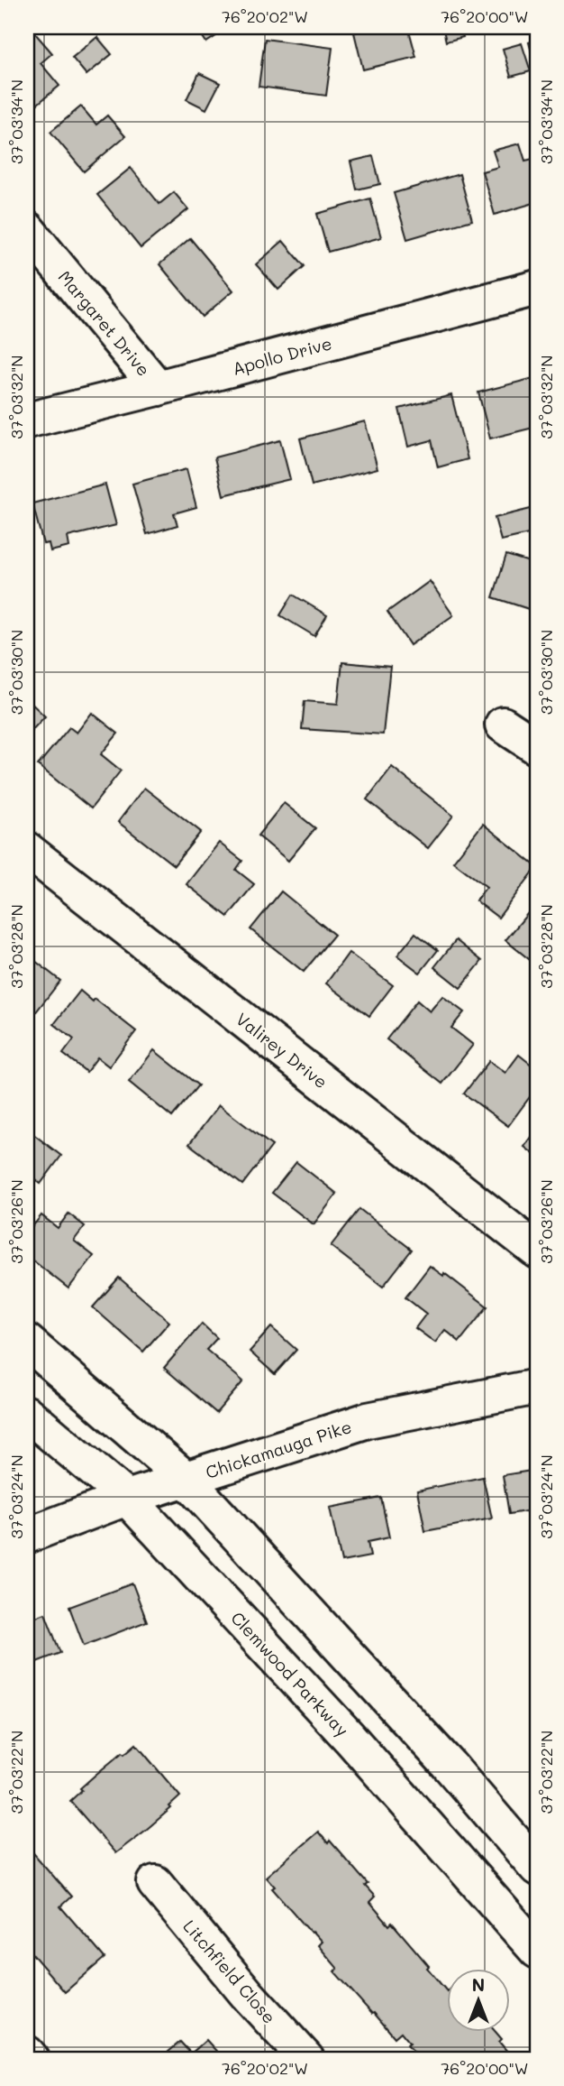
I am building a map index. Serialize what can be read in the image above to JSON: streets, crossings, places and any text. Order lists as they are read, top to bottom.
{
  "streets": {
    "street": [
      "Margaret Drive",
      "Apollo Drive",
      "Valirey Drive",
      "Chickamauga Pike",
      "Clemwood Parkway",
      "Litchfield Close"
    ]
  },
  "crossings": [
    ["Margaret Drive", "Apollo Drive"],
    ["Chickamauga Pike", "Clemwood Parkway"]
  ],
  "north": "top",
  "coordinates": [
    "76°20'02\"W",
    "76°20'00\"W",
    "37°03'34\"N",
    "37°03'32\"N",
    "37°03'30\"N",
    "37°03'28\"N",
    "37°03'26\"N",
    "37°03'24\"N",
    "37°03'22\"N"
  ]
}
